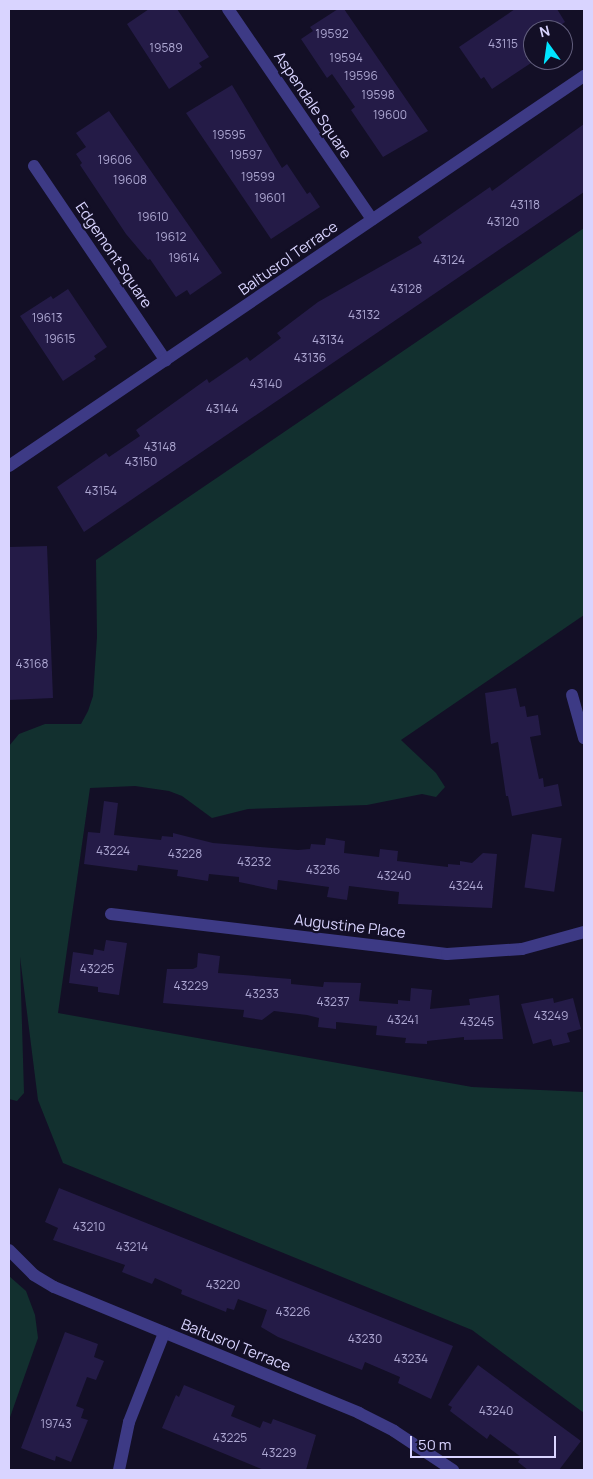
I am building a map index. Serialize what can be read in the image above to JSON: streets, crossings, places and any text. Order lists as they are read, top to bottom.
{
  "streets": {
    "street": [
      "Aspendale Square",
      "Edgemont Square",
      "Baltusrol Terrace",
      "Augustine Place"
    ]
  },
  "crossings": [
    ["Aspendale Square", "Baltusrol Terrace"],
    ["Edgemont Square", "Baltusrol Terrace"]
  ],
  "house_numbers": [
    "19592",
    "43115",
    "19589",
    "19594",
    "19596",
    "19598",
    "19600",
    "19595",
    "19597",
    "19606",
    "19599",
    "19608",
    "19601",
    "43118",
    "19610",
    "43120",
    "19612",
    "19614",
    "43124",
    "43128",
    "43132",
    "19613",
    "19615",
    "43134",
    "43136",
    "43140",
    "43144",
    "43148",
    "43150",
    "43154",
    "43168",
    "43224",
    "43228",
    "43232",
    "43236",
    "43240",
    "43244",
    "43225",
    "43229",
    "43233",
    "43237",
    "43249",
    "43241",
    "43245",
    "43210",
    "43214",
    "43220",
    "43226",
    "43230",
    "43234",
    "43240",
    "19743",
    "43225",
    "43229"
  ],
  "scale_bar": "50 m",
  "north": "top"
}
